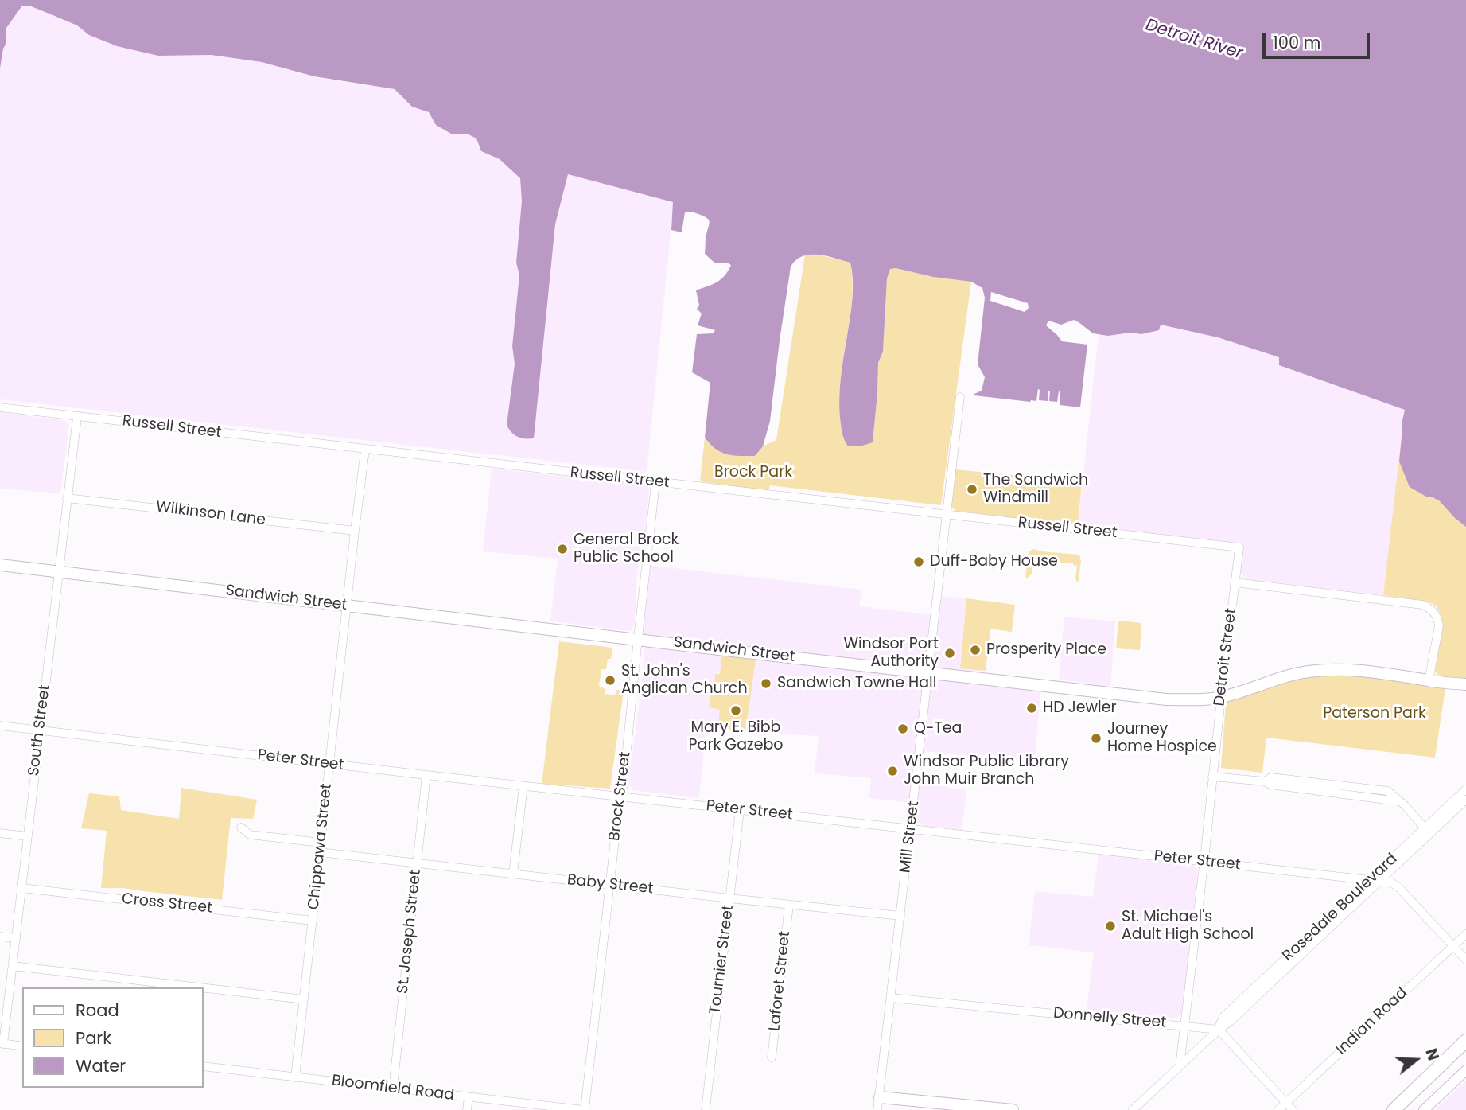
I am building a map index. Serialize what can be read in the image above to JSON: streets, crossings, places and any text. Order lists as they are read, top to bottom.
{
  "streets": {
    "main road": ["Sandwich Street"],
    "street": [
      "Russell Street",
      "Wilkinson Lane",
      "Detroit Street",
      "South Street",
      "Peter Street",
      "Brock Street",
      "Mill Street",
      "Chippawa Street",
      "Baby Street",
      "Cross Street",
      "Rosedale Boulevard",
      "St. Joseph Street",
      "Tournier Street",
      "Laforet Street",
      "Donnelly Street",
      "Indian Road",
      "Bloomfield Road"
    ]
  },
  "crossings": [
    ["Russell Street", "Detroit Street"],
    ["Russell Street", "South Street"],
    ["Russell Street", "Brock Street"],
    ["Russell Street", "Mill Street"],
    ["Russell Street", "Chippawa Street"],
    ["Wilkinson Lane", "South Street"],
    ["Wilkinson Lane", "Chippawa Street"],
    ["Sandwich Street", "Detroit Street"],
    ["Sandwich Street", "South Street"],
    ["Sandwich Street", "Brock Street"],
    ["Sandwich Street", "Mill Street"],
    ["Sandwich Street", "Chippawa Street"],
    ["Detroit Street", "Peter Street"],
    ["Detroit Street", "Rosedale Boulevard"],
    ["Detroit Street", "Donnelly Street"],
    ["South Street", "Peter Street"],
    ["South Street", "Cross Street"],
    ["Peter Street", "Brock Street"],
    ["Peter Street", "Mill Street"],
    ["Peter Street", "Chippawa Street"],
    ["Peter Street", "Rosedale Boulevard"],
    ["Peter Street", "St. Joseph Street"],
    ["Peter Street", "Tournier Street"],
    ["Peter Street", "Indian Road"],
    ["Brock Street", "Baby Street"],
    ["Brock Street", "Bloomfield Road"],
    ["Mill Street", "Baby Street"],
    ["Mill Street", "Donnelly Street"],
    ["Chippawa Street", "Baby Street"],
    ["Chippawa Street", "Cross Street"],
    ["Chippawa Street", "Bloomfield Road"],
    ["Baby Street", "St. Joseph Street"],
    ["Baby Street", "Tournier Street"],
    ["Baby Street", "Laforet Street"],
    ["Rosedale Boulevard", "Donnelly Street"],
    ["St. Joseph Street", "Bloomfield Road"]
  ],
  "water": ["Detroit River"],
  "parks": ["Brock Park", "Paterson Park"],
  "places": [
    "The Sandwich Windmill",
    "General Brock Public School",
    "Duff-Baby House",
    "Prosperity Place",
    "Windsor Port Authority",
    "St. John's Anglican Church",
    "Sandwich Towne Hall",
    "HD Jewler",
    "Mary E. Bibb Park Gazebo",
    "Q-Tea",
    "Journey Home Hospice",
    "Windsor Public Library John Muir Branch",
    "St. Michael's Adult High School"
  ],
  "legend": ["Road", "Park", "Water"],
  "scale_bar": "100 m",
  "north": "right"
}
